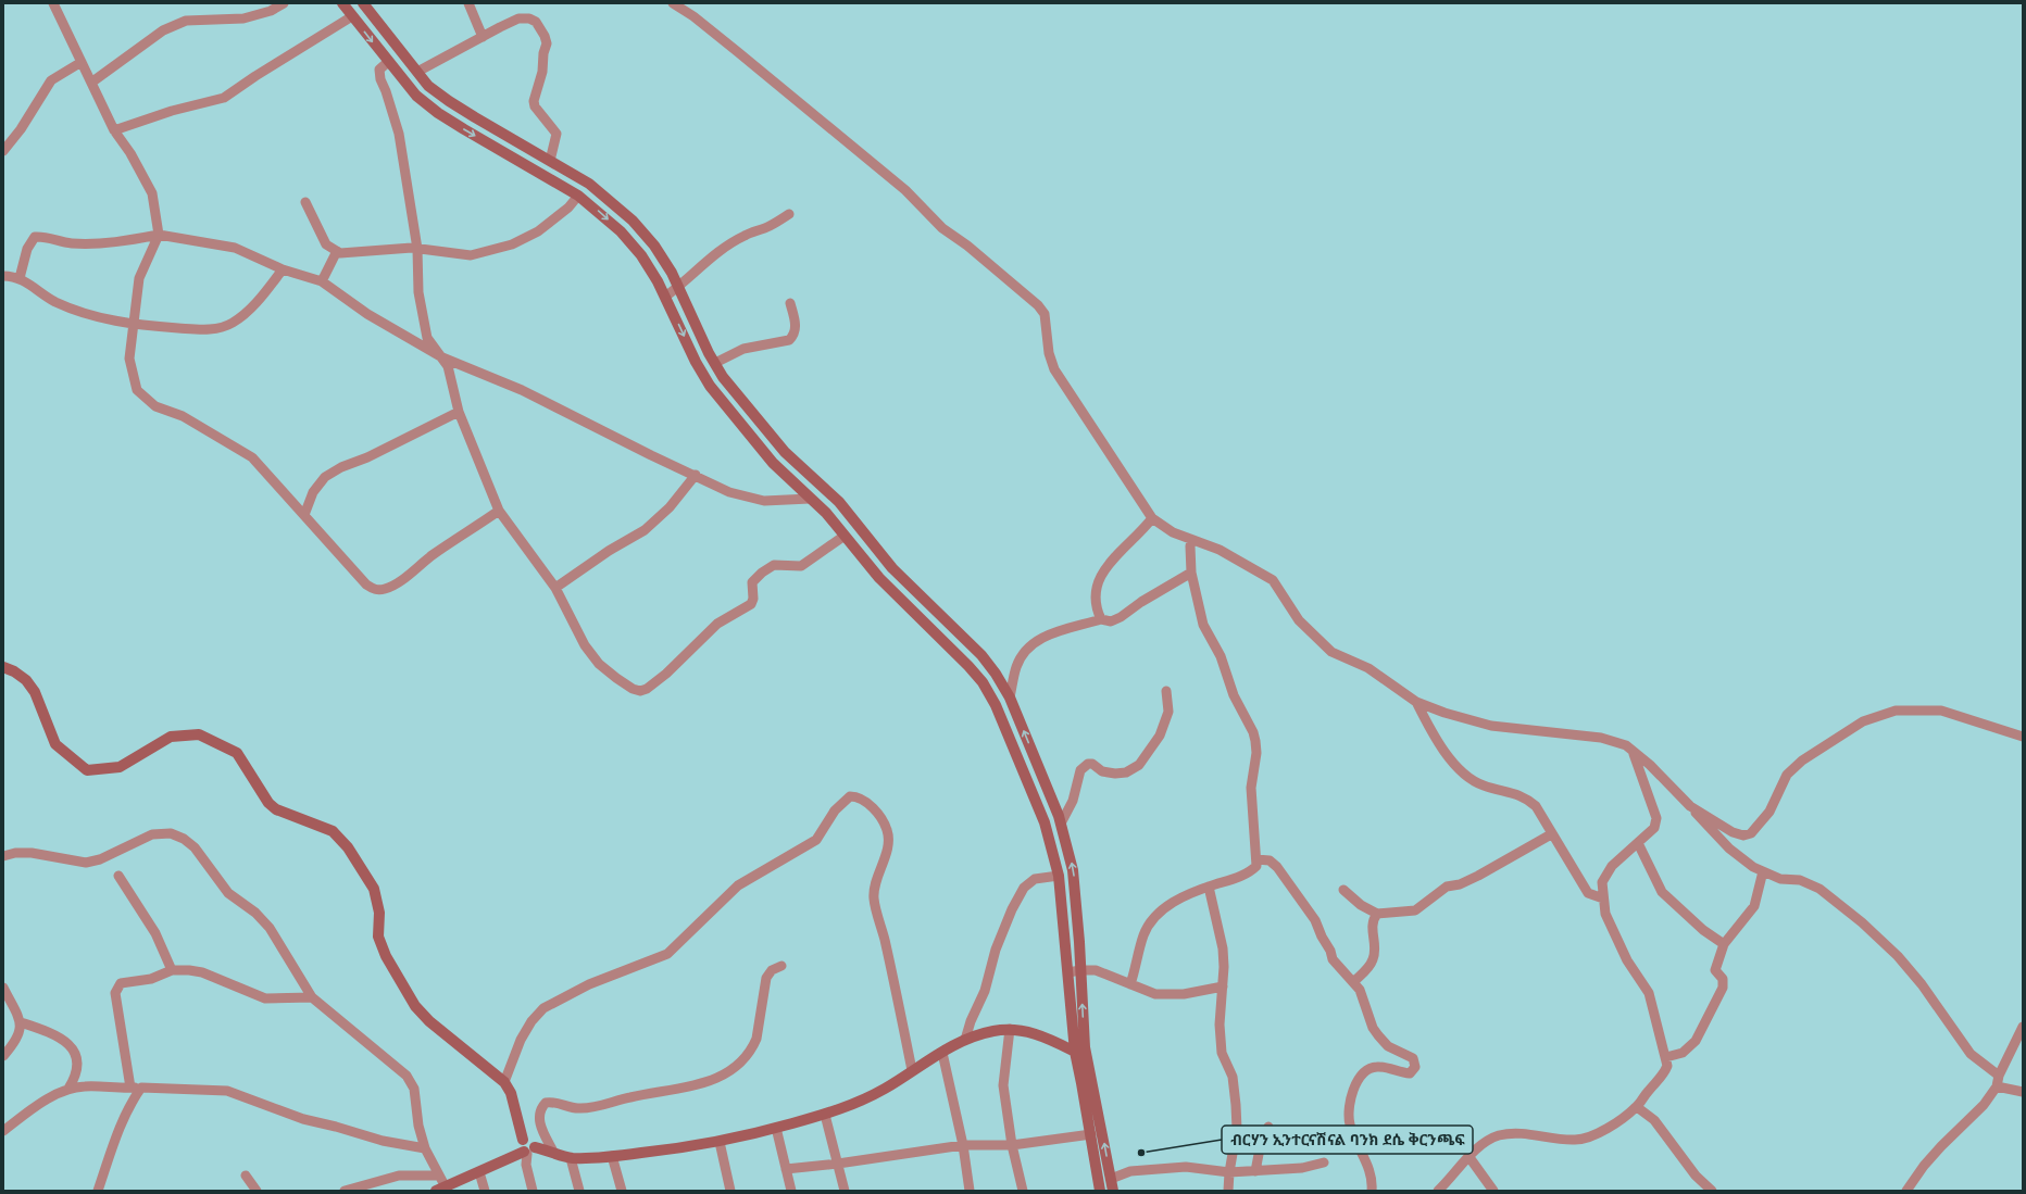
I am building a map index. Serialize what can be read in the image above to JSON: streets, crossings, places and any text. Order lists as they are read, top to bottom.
{
  "places": ["ብርሃን ኢንተርናሽናል ባንክ ደሴ ቅርንጫፍ"]
}
